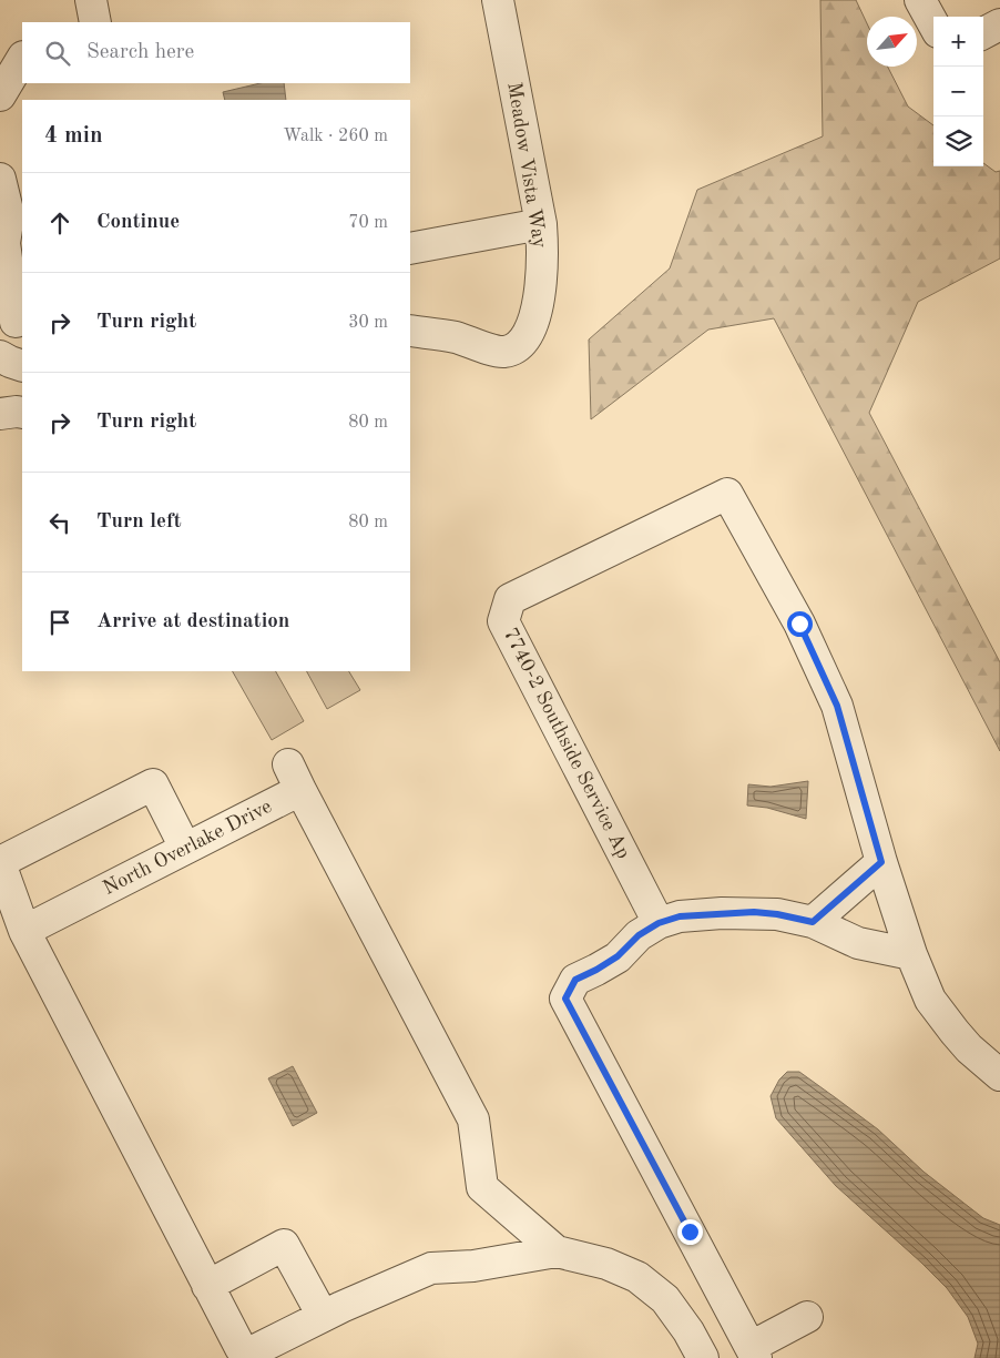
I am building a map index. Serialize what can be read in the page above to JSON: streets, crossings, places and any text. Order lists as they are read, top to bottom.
{
  "streets": {
    "street": ["Meadow Vista Way", "7740-2 Southside Service Ap", "North Overlake Drive"]
  },
  "north": "top right",
  "page": {
    "map_buttons": ["+", "−"],
    "search": "Search here",
    "heading": ["4 min", "Walk · 260 m"],
    "list": [
      ["Continue", "70 m"],
      ["Turn right", "30 m"],
      ["Turn right", "80 m"],
      ["Turn left", "80 m"],
      "Arrive at destination"
    ]
  }
}
